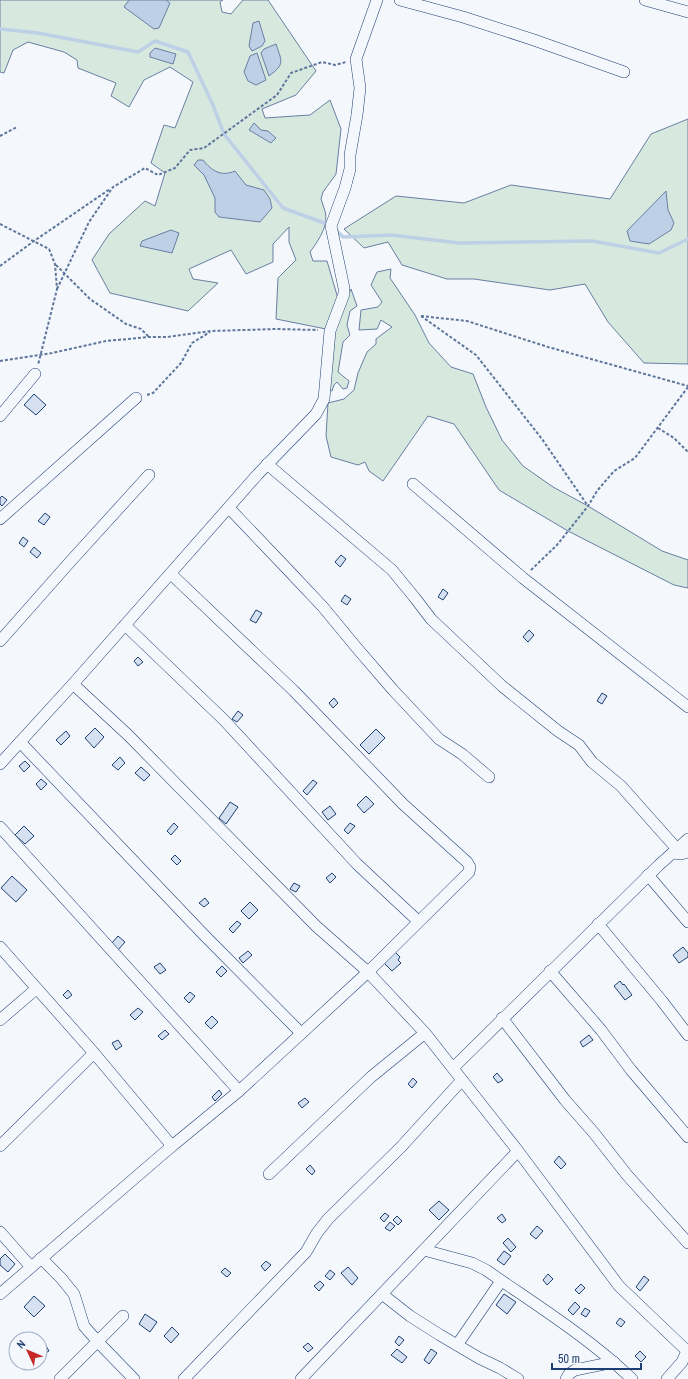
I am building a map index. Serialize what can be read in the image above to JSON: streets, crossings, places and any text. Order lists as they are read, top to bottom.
{
  "scale_bar": "50 m",
  "north": "top left"
}
